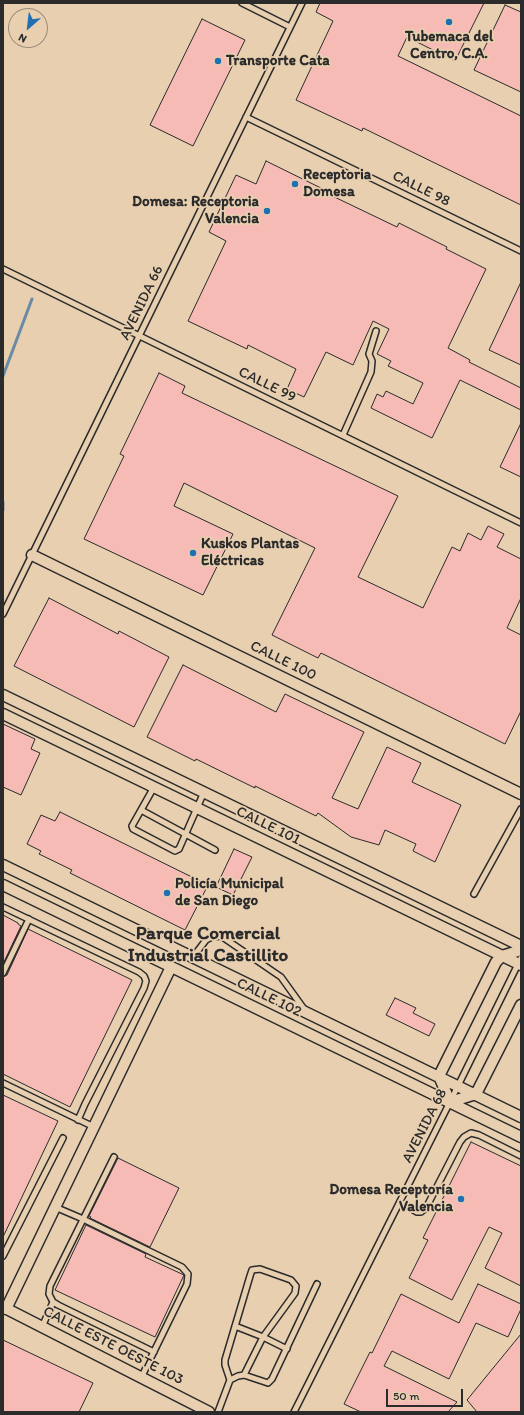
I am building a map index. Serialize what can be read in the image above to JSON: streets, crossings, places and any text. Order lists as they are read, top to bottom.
{
  "streets": {
    "street": [
      "CALLE 100",
      "CALLE 101",
      "CALLE 102",
      "CALLE ESTE OESTE 103"
    ],
    "lane": [
      "CALLE 98",
      "AVENIDA 66",
      "CALLE 99",
      "AVENIDA 68"
    ]
  },
  "crossings": [
    ["CALLE 98", "AVENIDA 66"],
    ["AVENIDA 66", "CALLE 99"],
    ["AVENIDA 66", "CALLE 100"],
    ["CALLE 101", "AVENIDA 68"],
    ["CALLE 102", "AVENIDA 68"]
  ],
  "districts": ["Parque Comercial Industrial Castillito"],
  "places": [
    "Tubemaca del Centro, C.A.",
    "Transporte Cata",
    "Receptoria Domesa",
    "Domesa: Receptoria Valencia",
    "Kuskos Plantas Eléctricas",
    "Policía Municipal de San Diego",
    "Domesa Receptoría Valencia"
  ],
  "scale_bar": "50 m",
  "north": "bottom left"
}
